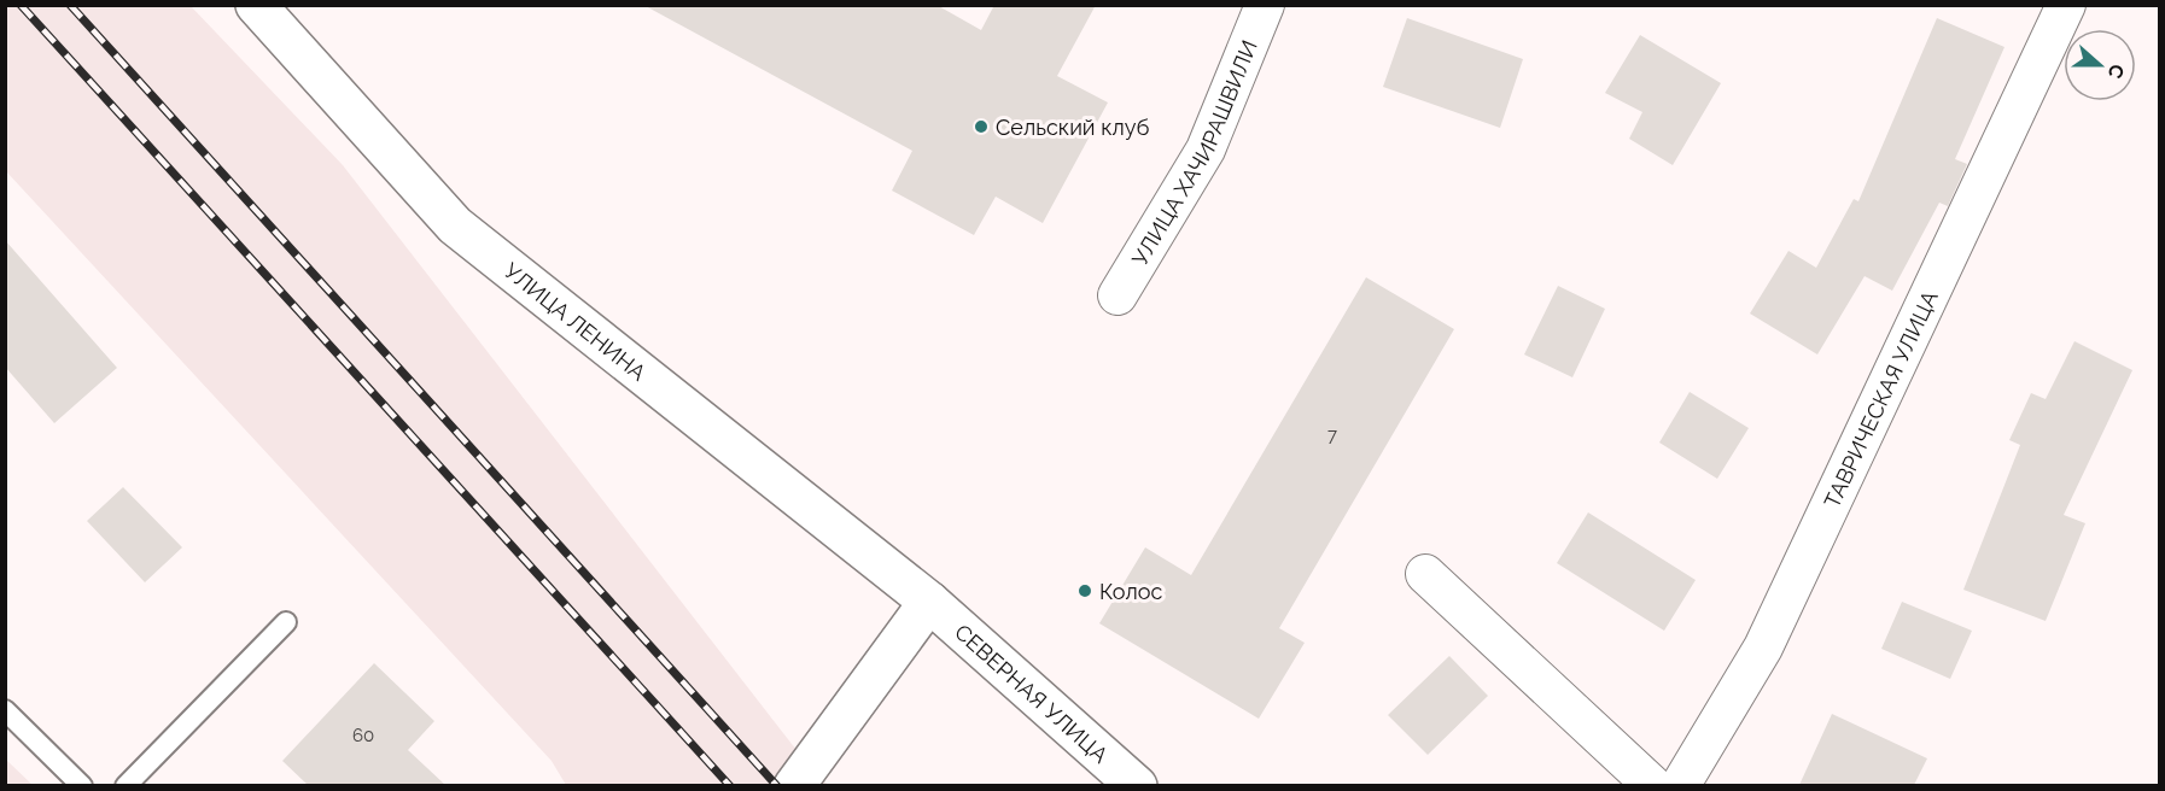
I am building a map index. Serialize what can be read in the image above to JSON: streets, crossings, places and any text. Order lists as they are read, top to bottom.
{
  "streets": {
    "street": [
      "УЛИЦА ХАЧИРАШВИЛИ",
      "УЛИЦА ЛЕНИНА",
      "ТАВРИЧЕСКАЯ УЛИЦА",
      "СЕВЕРНАЯ УЛИЦА"
    ]
  },
  "crossings": [
    ["УЛИЦА ЛЕНИНА", "СЕВЕРНАЯ УЛИЦА"]
  ],
  "places": ["Сельский клуб", "Колос"],
  "house_numbers": ["7", "60"],
  "north": "right"
}
